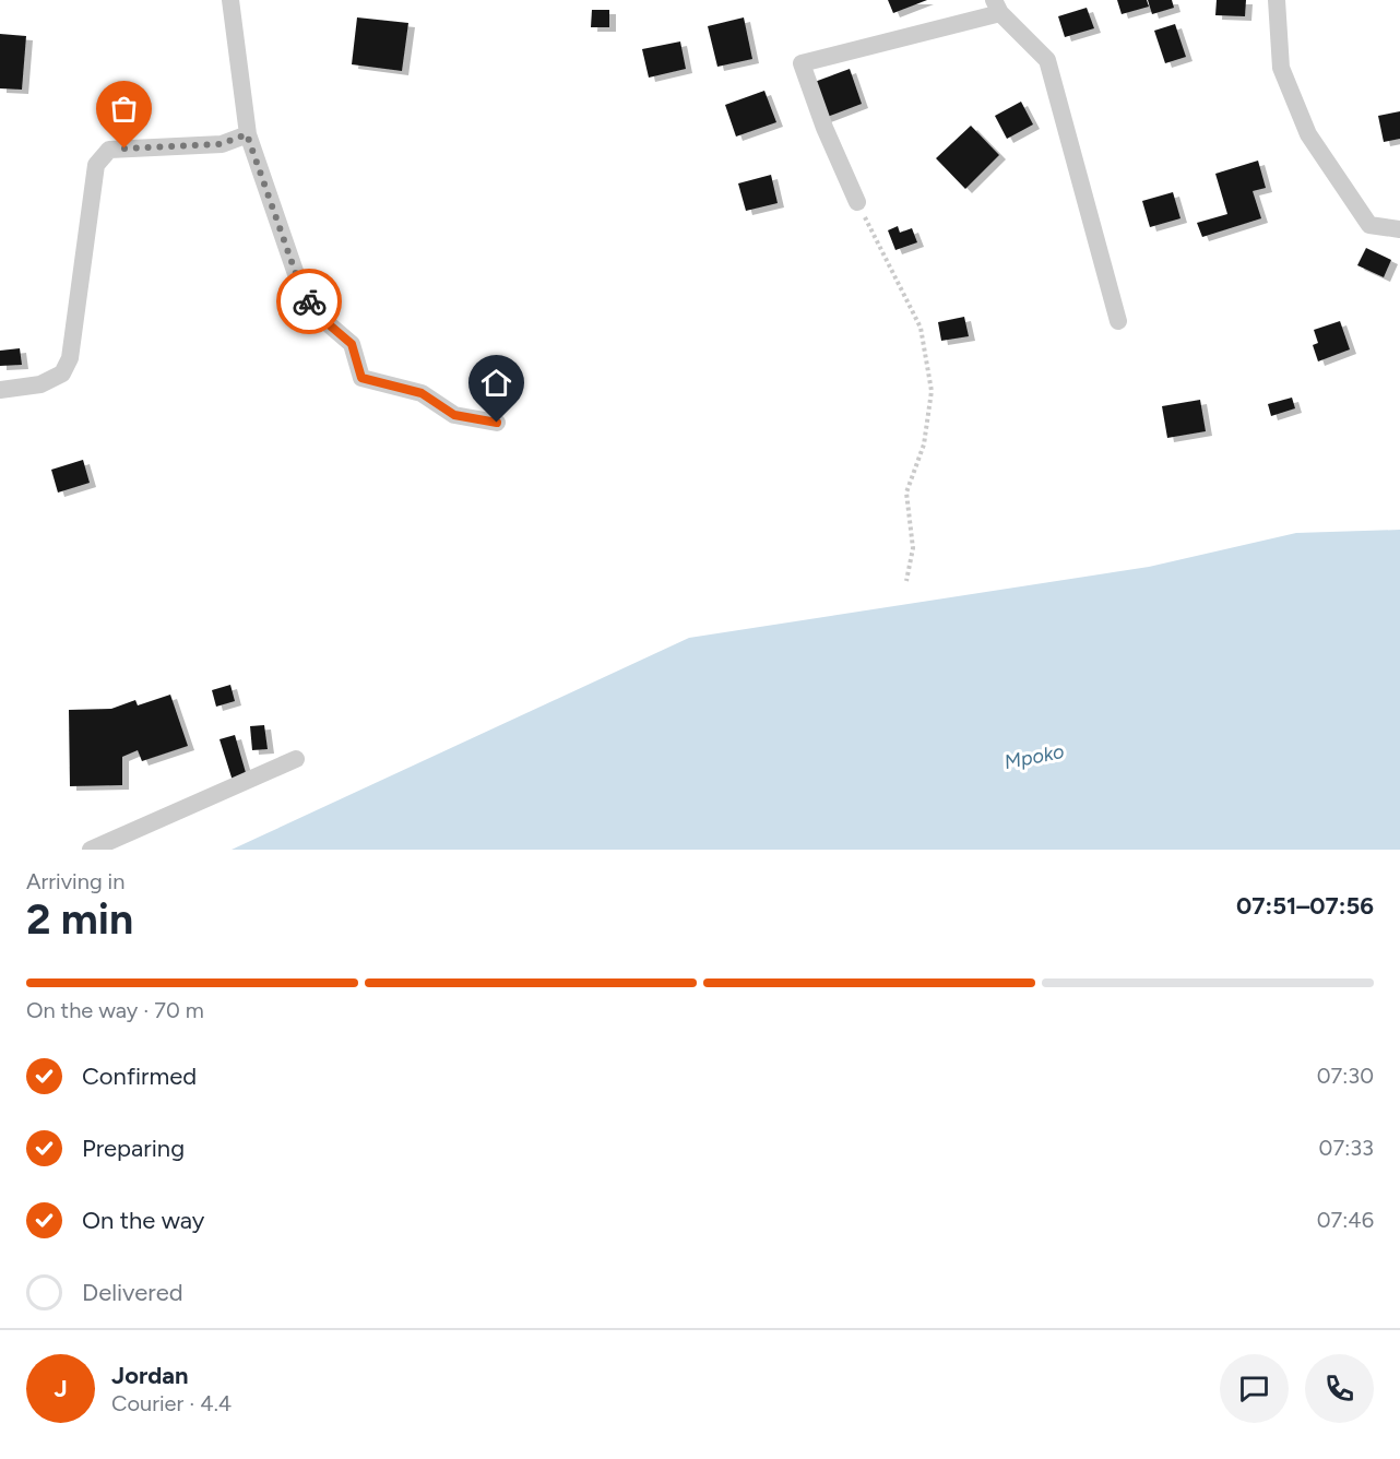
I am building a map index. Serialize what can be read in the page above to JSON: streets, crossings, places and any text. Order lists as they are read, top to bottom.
{
  "water": ["Mpoko"],
  "page": {
    "heading": ["2 min", "Arriving in", "07:51–07:56"],
    "panel": ["Jordan", "Courier · 4.4"],
    "bar": "On the way · 70 m",
    "list": [
      ["Confirmed", "07:30"],
      ["Preparing", "07:33"],
      ["On the way", "07:46"],
      "Delivered"
    ],
    "round": "J"
  }
}
